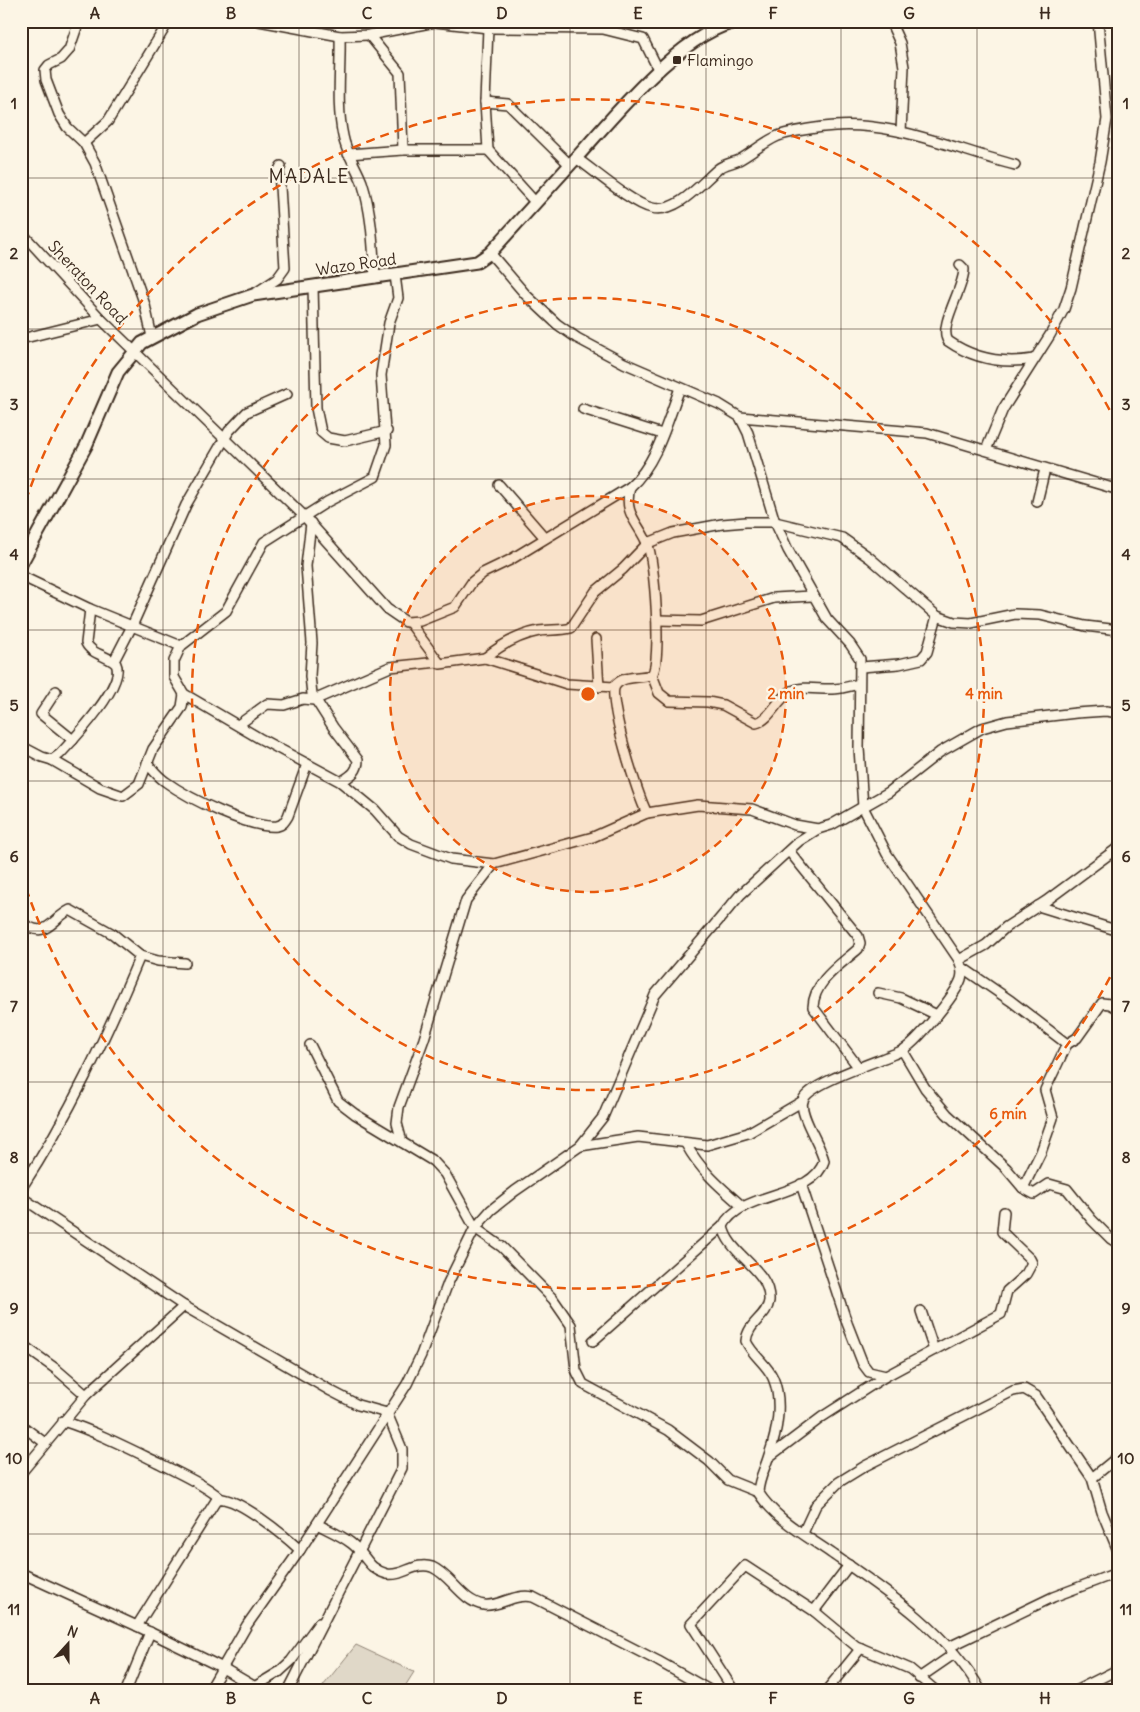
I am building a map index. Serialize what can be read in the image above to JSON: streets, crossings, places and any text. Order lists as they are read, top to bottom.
{
  "streets": {
    "main road": ["Wazo Road"],
    "street": ["Sheraton Road"]
  },
  "crossings": [
    ["Wazo Road", "Sheraton Road"]
  ],
  "districts": ["MADALE"],
  "places": {
    "transit": ["Flamingo"]
  },
  "north": "top",
  "grid": {
    "columns": [
      "A",
      "B",
      "C",
      "D",
      "E",
      "F",
      "G",
      "H"
    ],
    "rows": [
      "1",
      "2",
      "3",
      "4",
      "5",
      "6",
      "7",
      "8",
      "9",
      "10",
      "11"
    ]
  },
  "rings": ["2 min", "4 min", "6 min"]
}
